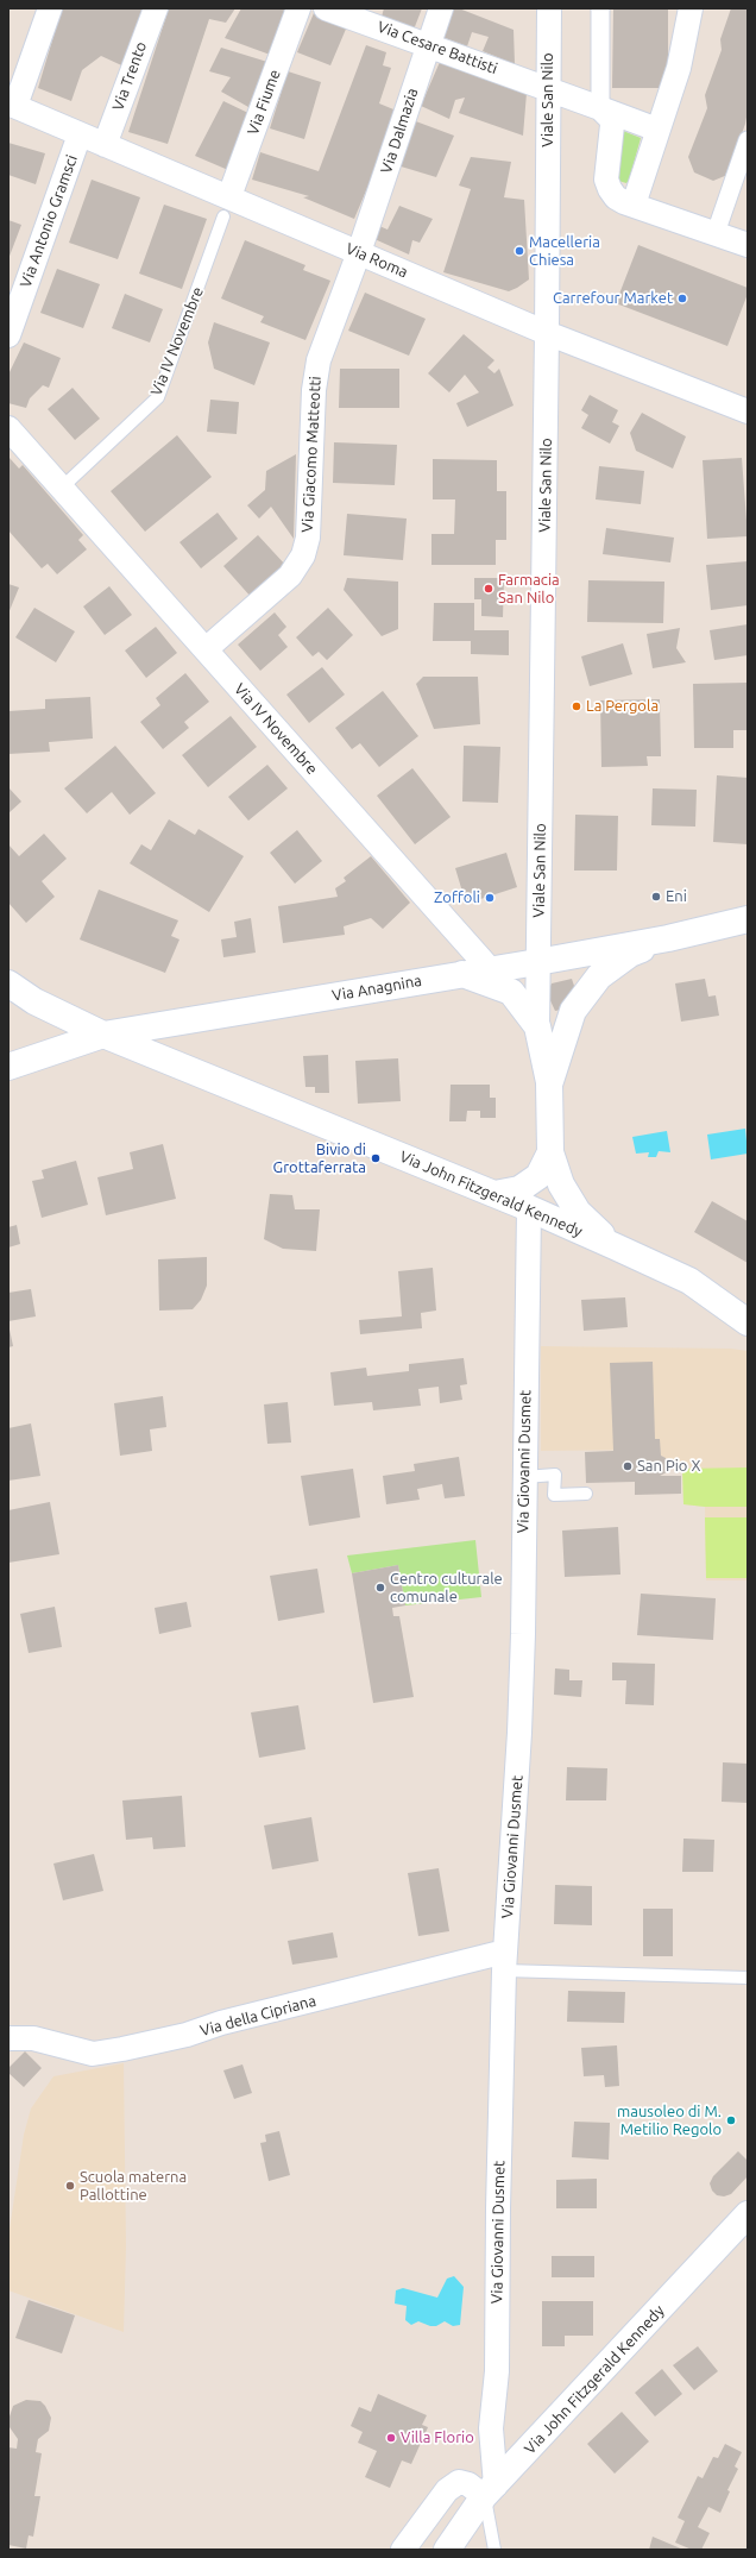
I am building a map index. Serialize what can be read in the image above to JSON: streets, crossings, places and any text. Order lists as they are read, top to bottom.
{
  "streets": {
    "main road": ["Via Anagnina", "Via John Fitzgerald Kennedy"],
    "street": [
      "Via Cesare Battisti",
      "Via Trento",
      "Viale San Nilo",
      "Via Fiume",
      "Via Dalmazia",
      "Via Antonio Gramsci",
      "Via Roma",
      "Via IV Novembre",
      "Via Giacomo Matteotti",
      "Via Giovanni Dusmet",
      "Via della Cipriana"
    ]
  },
  "crossings": [
    ["Via Cesare Battisti", "Viale San Nilo"],
    ["Via Cesare Battisti", "Via Dalmazia"],
    ["Via Trento", "Via Roma"],
    ["Viale San Nilo", "Via Roma"],
    ["Viale San Nilo", "Via Anagnina"],
    ["Via Fiume", "Via Roma"],
    ["Via Fiume", "Via IV Novembre"],
    ["Via Dalmazia", "Via Roma"],
    ["Via Dalmazia", "Via Giacomo Matteotti"],
    ["Via Antonio Gramsci", "Via Roma"],
    ["Via Roma", "Via IV Novembre"],
    ["Via Roma", "Via Giacomo Matteotti"],
    ["Via IV Novembre", "Via Giacomo Matteotti"],
    ["Via IV Novembre", "Via Anagnina"],
    ["Via Anagnina", "Via John Fitzgerald Kennedy"],
    ["Via John Fitzgerald Kennedy", "Via Giovanni Dusmet"],
    ["Via Giovanni Dusmet", "Via della Cipriana"]
  ],
  "places": [
    "Macelleria Chiesa",
    "Carrefour Market",
    "Farmacia San Nilo",
    "La Pergola",
    "Eni",
    "Zoffoli",
    "Bivio di Grottaferrata",
    "San Pio X",
    "Centro culturale comunale",
    "mausoleo di M. Metilio Regolo",
    "Scuola materna Pallottine",
    "Villa Florio"
  ]
}
